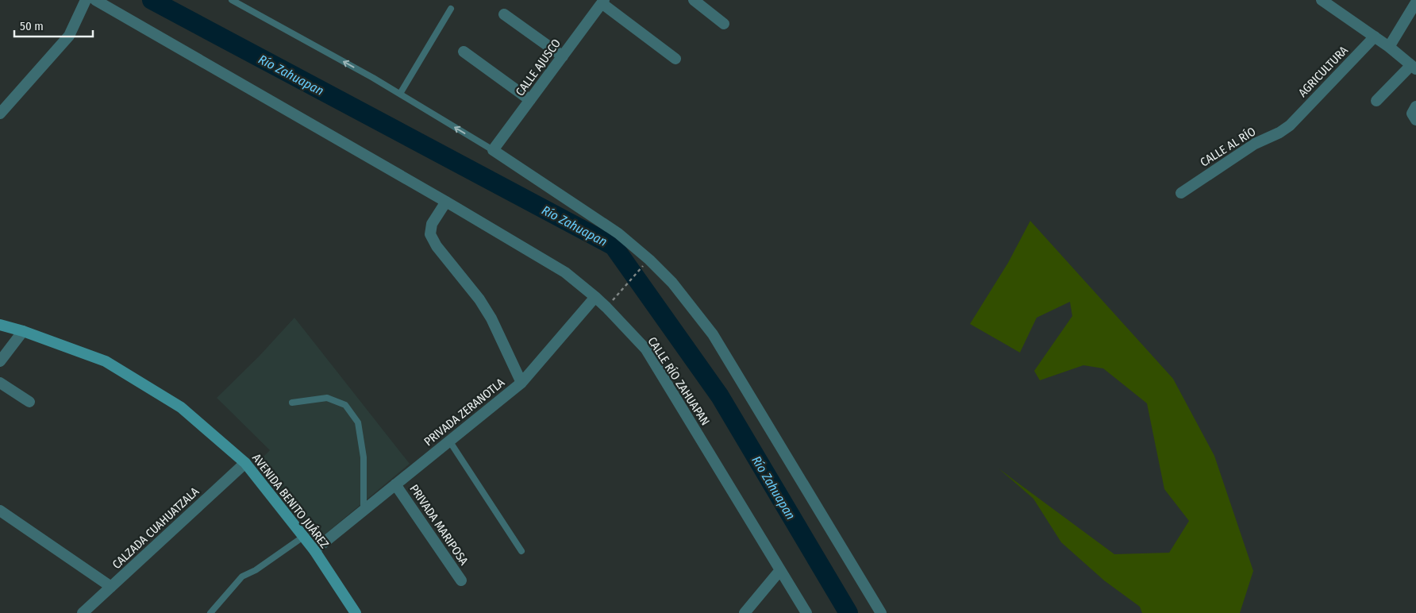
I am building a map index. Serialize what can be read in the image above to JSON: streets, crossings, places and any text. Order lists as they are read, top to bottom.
{
  "streets": {
    "main road": ["AVENIDA BENITO JUÁREZ"],
    "street": [
      "CALLE AJUSCO",
      "AGRICULTURA",
      "CALLE AL RÍO",
      "CALLE RÍO ZAHUAPAN",
      "PRIVADA ZERANOTLA",
      "PRIVADA MARIPOSA",
      "CALZADA CUAHUATZALA"
    ]
  },
  "crossings": [
    ["AGRICULTURA", "CALLE AL RÍO"],
    ["CALLE RÍO ZAHUAPAN", "PRIVADA ZERANOTLA"],
    ["PRIVADA ZERANOTLA", "AVENIDA BENITO JUÁREZ"],
    ["PRIVADA ZERANOTLA", "PRIVADA MARIPOSA"],
    ["AVENIDA BENITO JUÁREZ", "CALZADA CUAHUATZALA"]
  ],
  "water": ["Río Zahuapan"],
  "scale_bar": "50 m"
}
